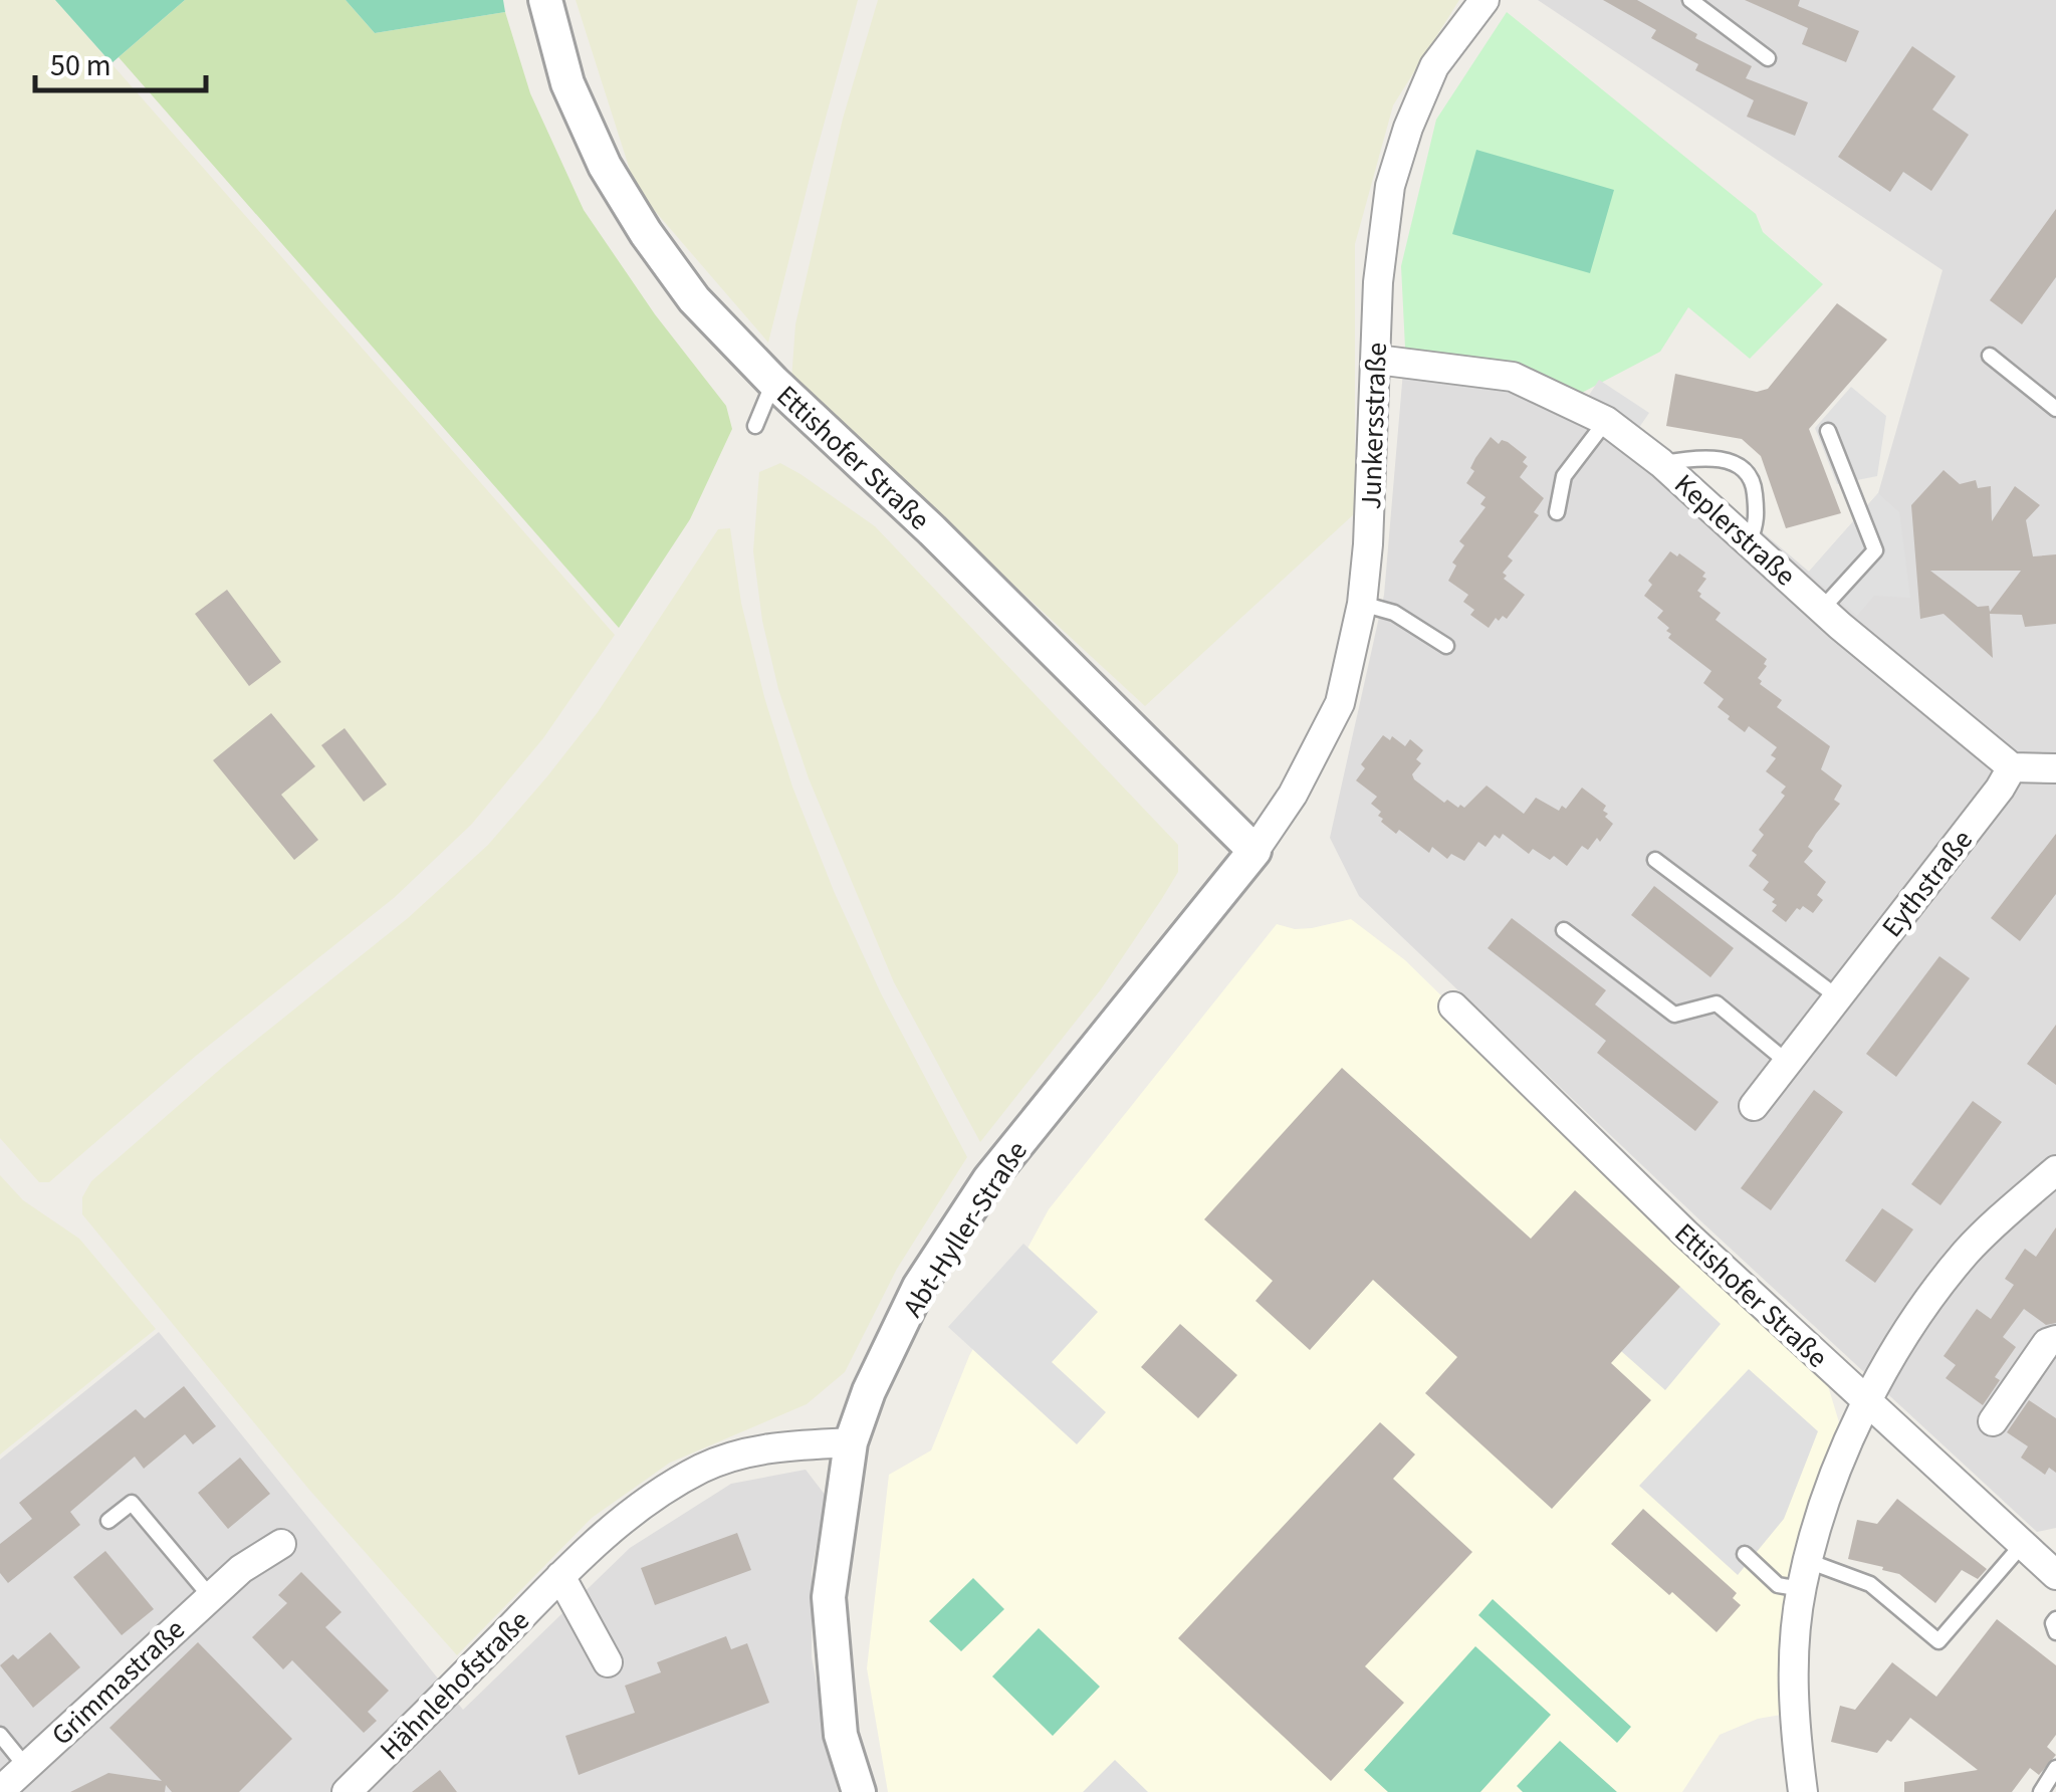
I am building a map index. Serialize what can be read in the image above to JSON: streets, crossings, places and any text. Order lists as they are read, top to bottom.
{
  "streets": {
    "street": [
      "Junkersstraße",
      "Ettishofer Straße",
      "Keplerstraße",
      "Eythstraße",
      "Abt-Hyller-Straße",
      "Grimmastraße",
      "Hähnlehofstraße"
    ]
  },
  "crossings": [
    ["Junkersstraße", "Ettishofer Straße"],
    ["Junkersstraße", "Keplerstraße"],
    ["Junkersstraße", "Abt-Hyller-Straße"],
    ["Ettishofer Straße", "Abt-Hyller-Straße"],
    ["Keplerstraße", "Eythstraße"],
    ["Abt-Hyller-Straße", "Hähnlehofstraße"]
  ],
  "scale_bar": "50 m"
}
